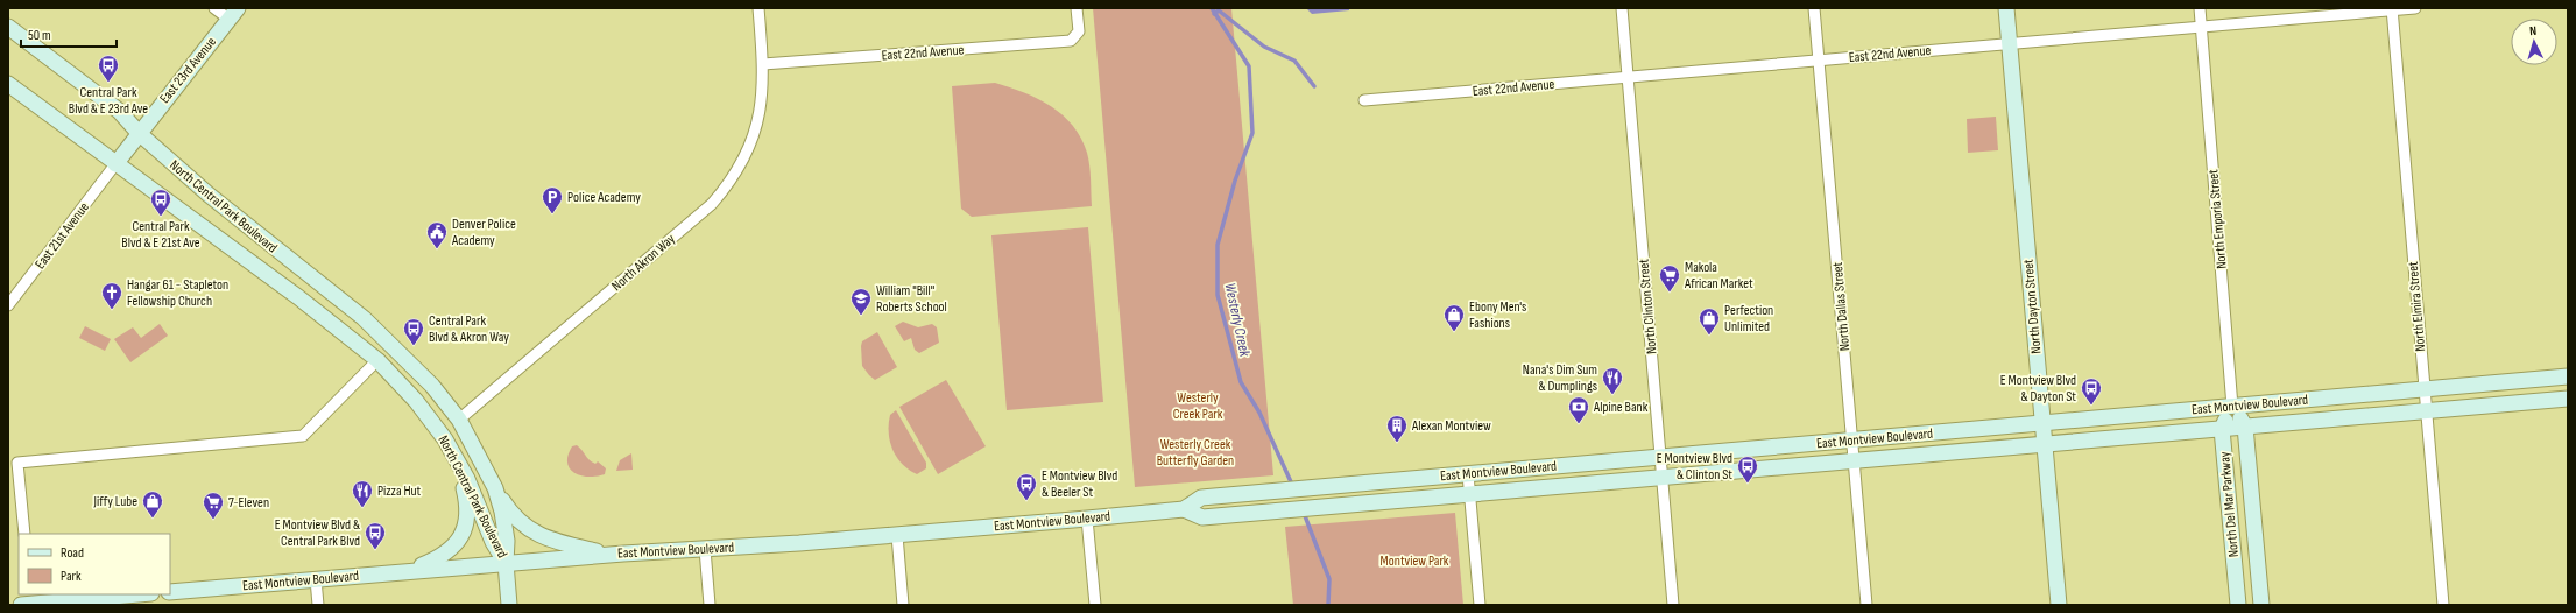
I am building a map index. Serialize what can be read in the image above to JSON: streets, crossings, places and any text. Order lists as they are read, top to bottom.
{
  "streets": {
    "main road": [
      "East 23rd Avenue",
      "North Central Park Boulevard",
      "North Emporia Street",
      "North Dayton Street",
      "East Montview Boulevard",
      "North Del Mar Parkway"
    ],
    "street": [
      "East 22nd Avenue",
      "East 21st Avenue",
      "North Akron Way",
      "North Clinton Street",
      "North Dallas Street",
      "North Elmira Street"
    ]
  },
  "crossings": [
    ["East 22nd Avenue", "North Emporia Street"],
    ["East 22nd Avenue", "North Akron Way"],
    ["East 22nd Avenue", "North Clinton Street"],
    ["East 22nd Avenue", "North Dallas Street"],
    ["East 22nd Avenue", "North Dayton Street"],
    ["East 22nd Avenue", "North Elmira Street"],
    ["East 23rd Avenue", "North Central Park Boulevard"],
    ["East 23rd Avenue", "East 21st Avenue"],
    ["North Central Park Boulevard", "East 21st Avenue"],
    ["North Central Park Boulevard", "North Akron Way"],
    ["North Central Park Boulevard", "East Montview Boulevard"],
    ["North Emporia Street", "East Montview Boulevard"],
    ["North Emporia Street", "North Del Mar Parkway"],
    ["North Clinton Street", "East Montview Boulevard"],
    ["North Dallas Street", "East Montview Boulevard"],
    ["North Dayton Street", "East Montview Boulevard"],
    ["North Elmira Street", "East Montview Boulevard"],
    ["East Montview Boulevard", "North Del Mar Parkway"]
  ],
  "water": ["Westerly Creek"],
  "parks": ["Westerly Creek Park", "Westerly Creek Butterfly Garden", "Montview Park"],
  "places": {
    "bus stop": [
      "Central Park Blvd & E 23rd Ave",
      "Central Park Blvd & E 21st Ave",
      "Central Park Blvd & Akron Way",
      "E Montview Blvd & Dayton St",
      "E Montview Blvd & Clinton St",
      "E Montview Blvd & Beeler St",
      "E Montview Blvd & Central Park Blvd"
    ],
    "parking": ["Police Academy"],
    "public building": ["Denver Police Academy"],
    "supermarket": ["Makola African Market", "7-Eleven"],
    "church": ["Hangar 61 - Stapleton Fellowship Church"],
    "school or university": ["William \"Bill\" Roberts School"],
    "shop": ["Ebony Men's Fashions", "Perfection Unlimited", "Jiffy Lube"],
    "restaurant": ["Nana's Dim Sum & Dumplings", "Pizza Hut"],
    "bank": ["Alpine Bank"],
    "building": ["Alexan Montview"]
  },
  "legend": ["Road", "Park"],
  "scale_bar": "50 m",
  "north": "top"
}
